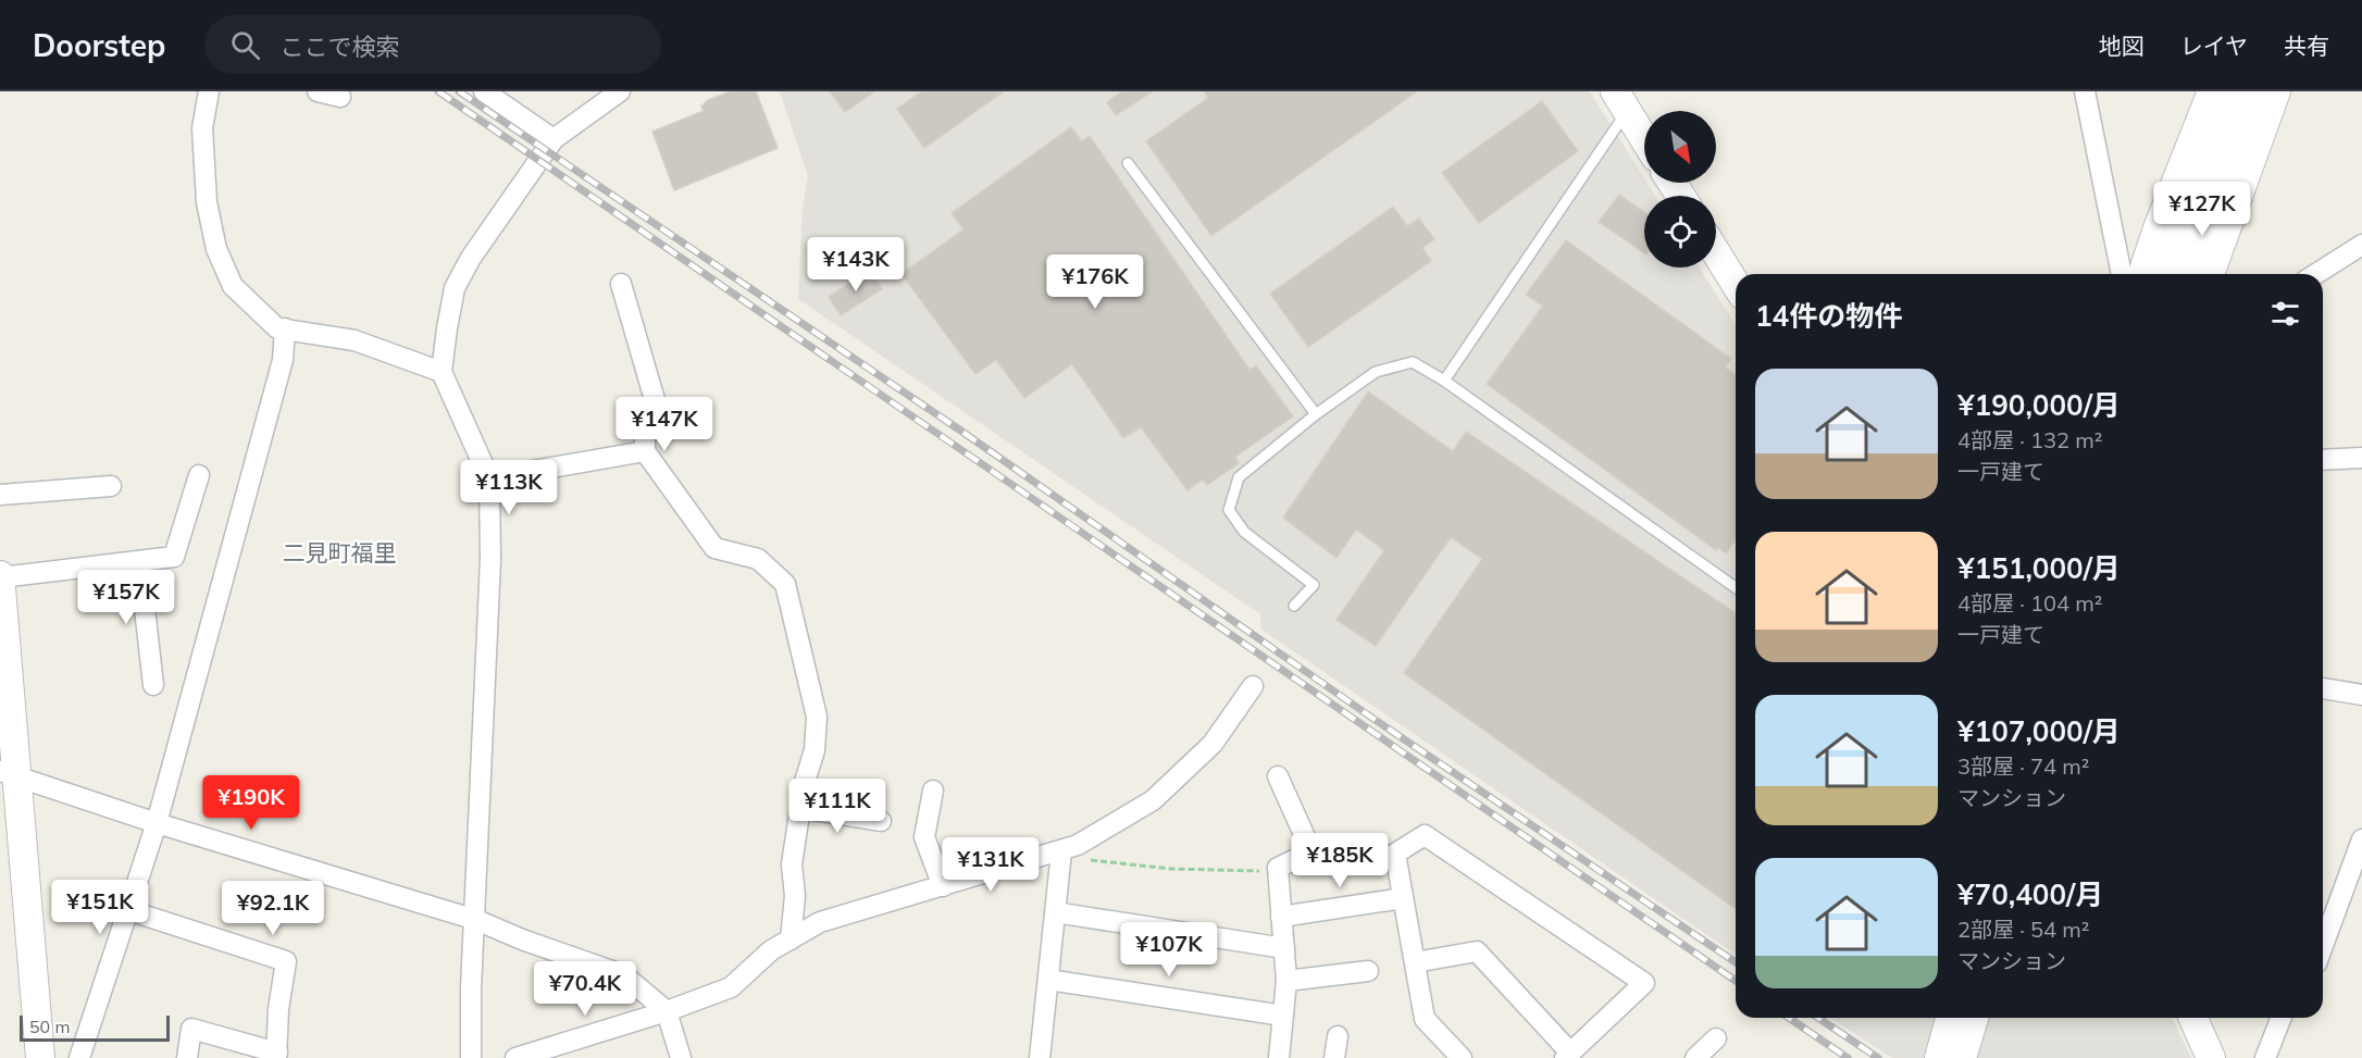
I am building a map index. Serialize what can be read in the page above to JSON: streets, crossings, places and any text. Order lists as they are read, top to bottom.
{
  "districts": ["二見町福里"],
  "scale_bar": "50 m",
  "north": "bottom right",
  "page": {
    "header": "Doorstep",
    "search": "ここで検索",
    "nav": ["地図", "レイヤ", "共有"],
    "price": [
      "¥127K",
      "¥143K",
      "¥176K",
      "¥147K",
      "¥113K",
      "¥157K",
      "¥190K",
      "¥111K",
      "¥185K",
      "¥131K",
      "¥151K",
      "¥92.1K",
      "¥107K",
      "¥70.4K"
    ],
    "heading": "14件の物件",
    "list": [
      {
        "name": "¥190,000/月",
        "note": "4部屋 · 132 m² · 一戸建て"
      },
      {
        "name": "¥151,000/月",
        "note": "4部屋 · 104 m² · 一戸建て"
      },
      {
        "name": "¥107,000/月",
        "note": "3部屋 · 74 m² · マンション"
      },
      {
        "name": "¥70,400/月",
        "note": "2部屋 · 54 m² · マンション"
      }
    ],
    "scale": "50 m"
  }
}
